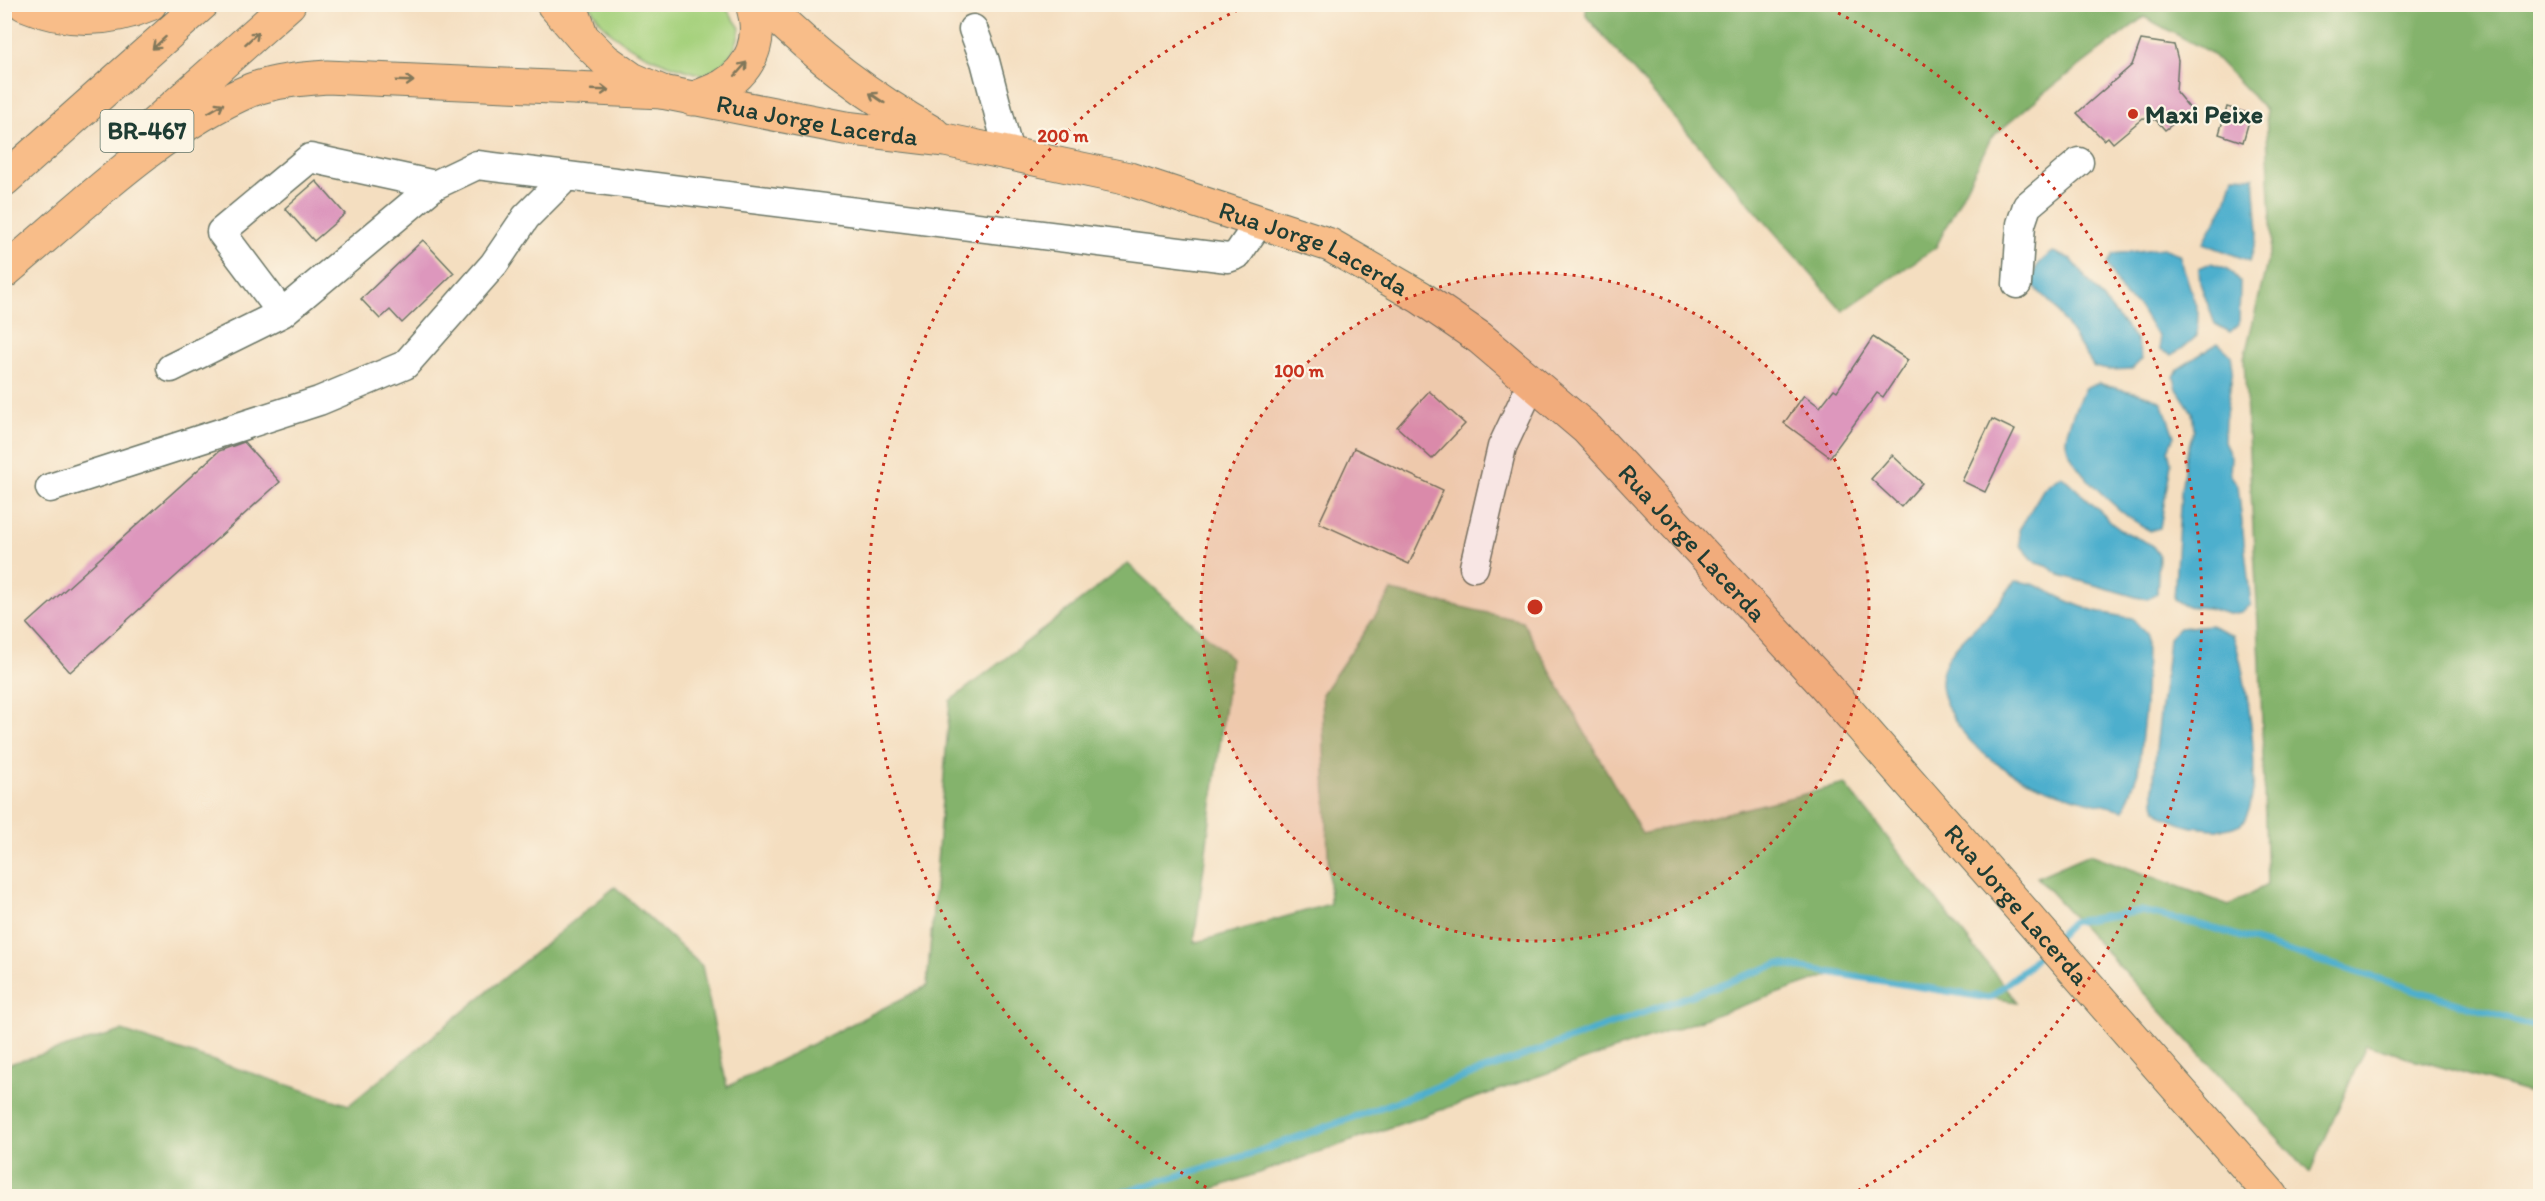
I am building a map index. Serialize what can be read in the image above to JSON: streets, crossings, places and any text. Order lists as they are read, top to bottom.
{
  "streets": {
    "main road": ["Rua Jorge Lacerda", "BR-467"]
  },
  "places": ["Maxi Peixe"],
  "rings": ["200 m", "100 m"]
}
